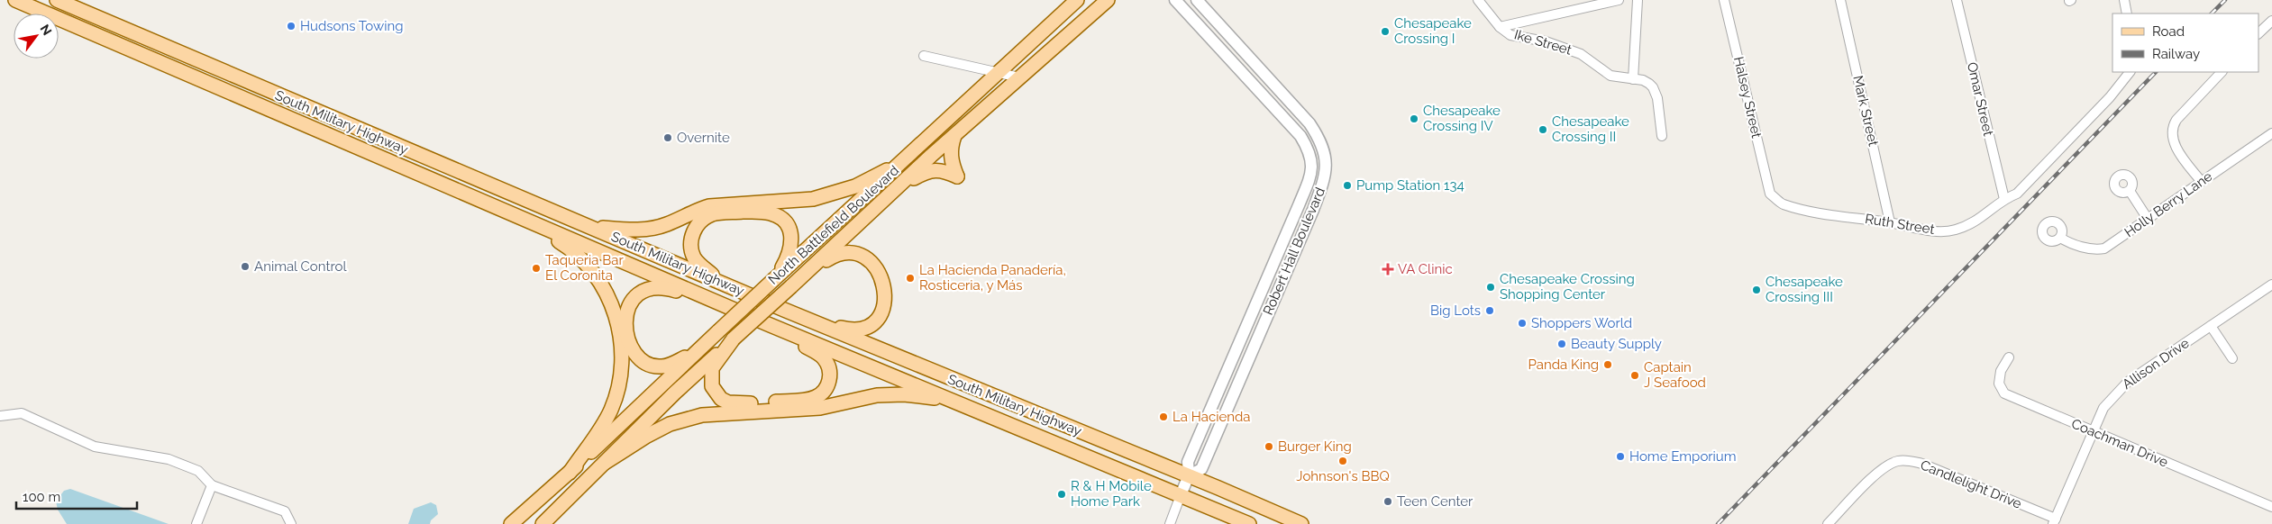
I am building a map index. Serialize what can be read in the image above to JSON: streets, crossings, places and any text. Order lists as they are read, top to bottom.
{
  "streets": {
    "main road": ["South Military Highway", "North Battlefield Boulevard"],
    "street": [
      "Ike Street",
      "Halsey Street",
      "Omar Street",
      "Mark Street",
      "Holly Berry Lane",
      "Ruth Street",
      "Robert Hall Boulevard",
      "Allison Drive",
      "Coachman Drive",
      "Candlelight Drive"
    ]
  },
  "crossings": [
    ["Halsey Street", "Ruth Street"],
    ["Omar Street", "Ruth Street"],
    ["Mark Street", "Ruth Street"],
    ["South Military Highway", "Robert Hall Boulevard"],
    ["Allison Drive", "Coachman Drive"],
    ["Allison Drive", "Candlelight Drive"]
  ],
  "places": {
    "other": [
      "Hudsons Towing",
      "Chesapeake Crossing I",
      "Chesapeake Crossing IV",
      "Chesapeake Crossing II",
      "Overnite",
      "Pump Station 134",
      "Animal Control",
      "Taqueria Bar El Coronita",
      "La Hacienda Panadería, Rosticeria, y Más",
      "Chesapeake Crossing Shopping Center",
      "Chesapeake Crossing III",
      "Big Lots",
      "Shoppers World",
      "Beauty Supply",
      "Panda King",
      "Captain J Seafood",
      "La Hacienda",
      "Burger King",
      "Home Emporium",
      "Johnson's BBQ",
      "R & H Mobile Home Park",
      "Teen Center"
    ],
    "health": ["VA Clinic"]
  },
  "legend": ["Road", "Railway"],
  "scale_bar": "100 m",
  "north": "top right"
}
